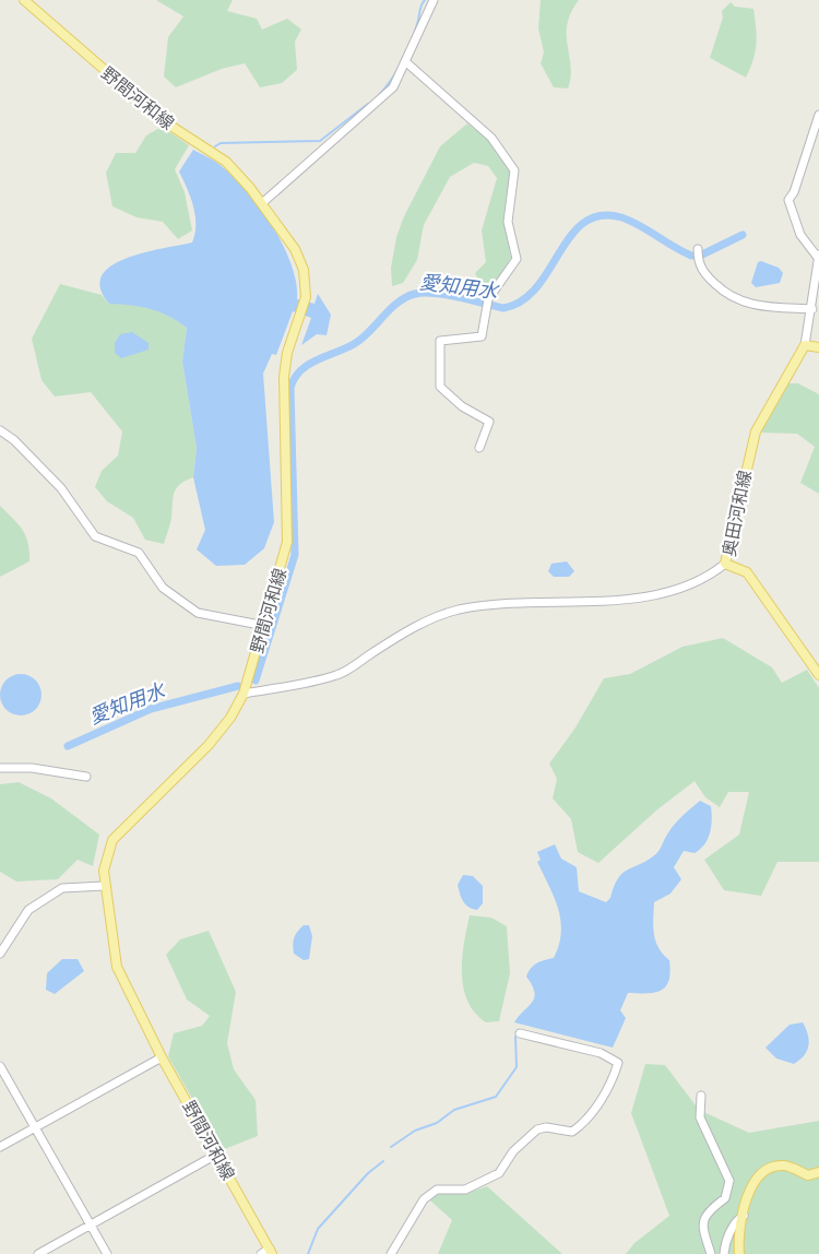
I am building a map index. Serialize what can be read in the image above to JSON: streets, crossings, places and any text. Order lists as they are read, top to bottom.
{
  "streets": {
    "main road": ["野間河和線", "奥田河和線"]
  },
  "water": ["愛知用水"]
}
